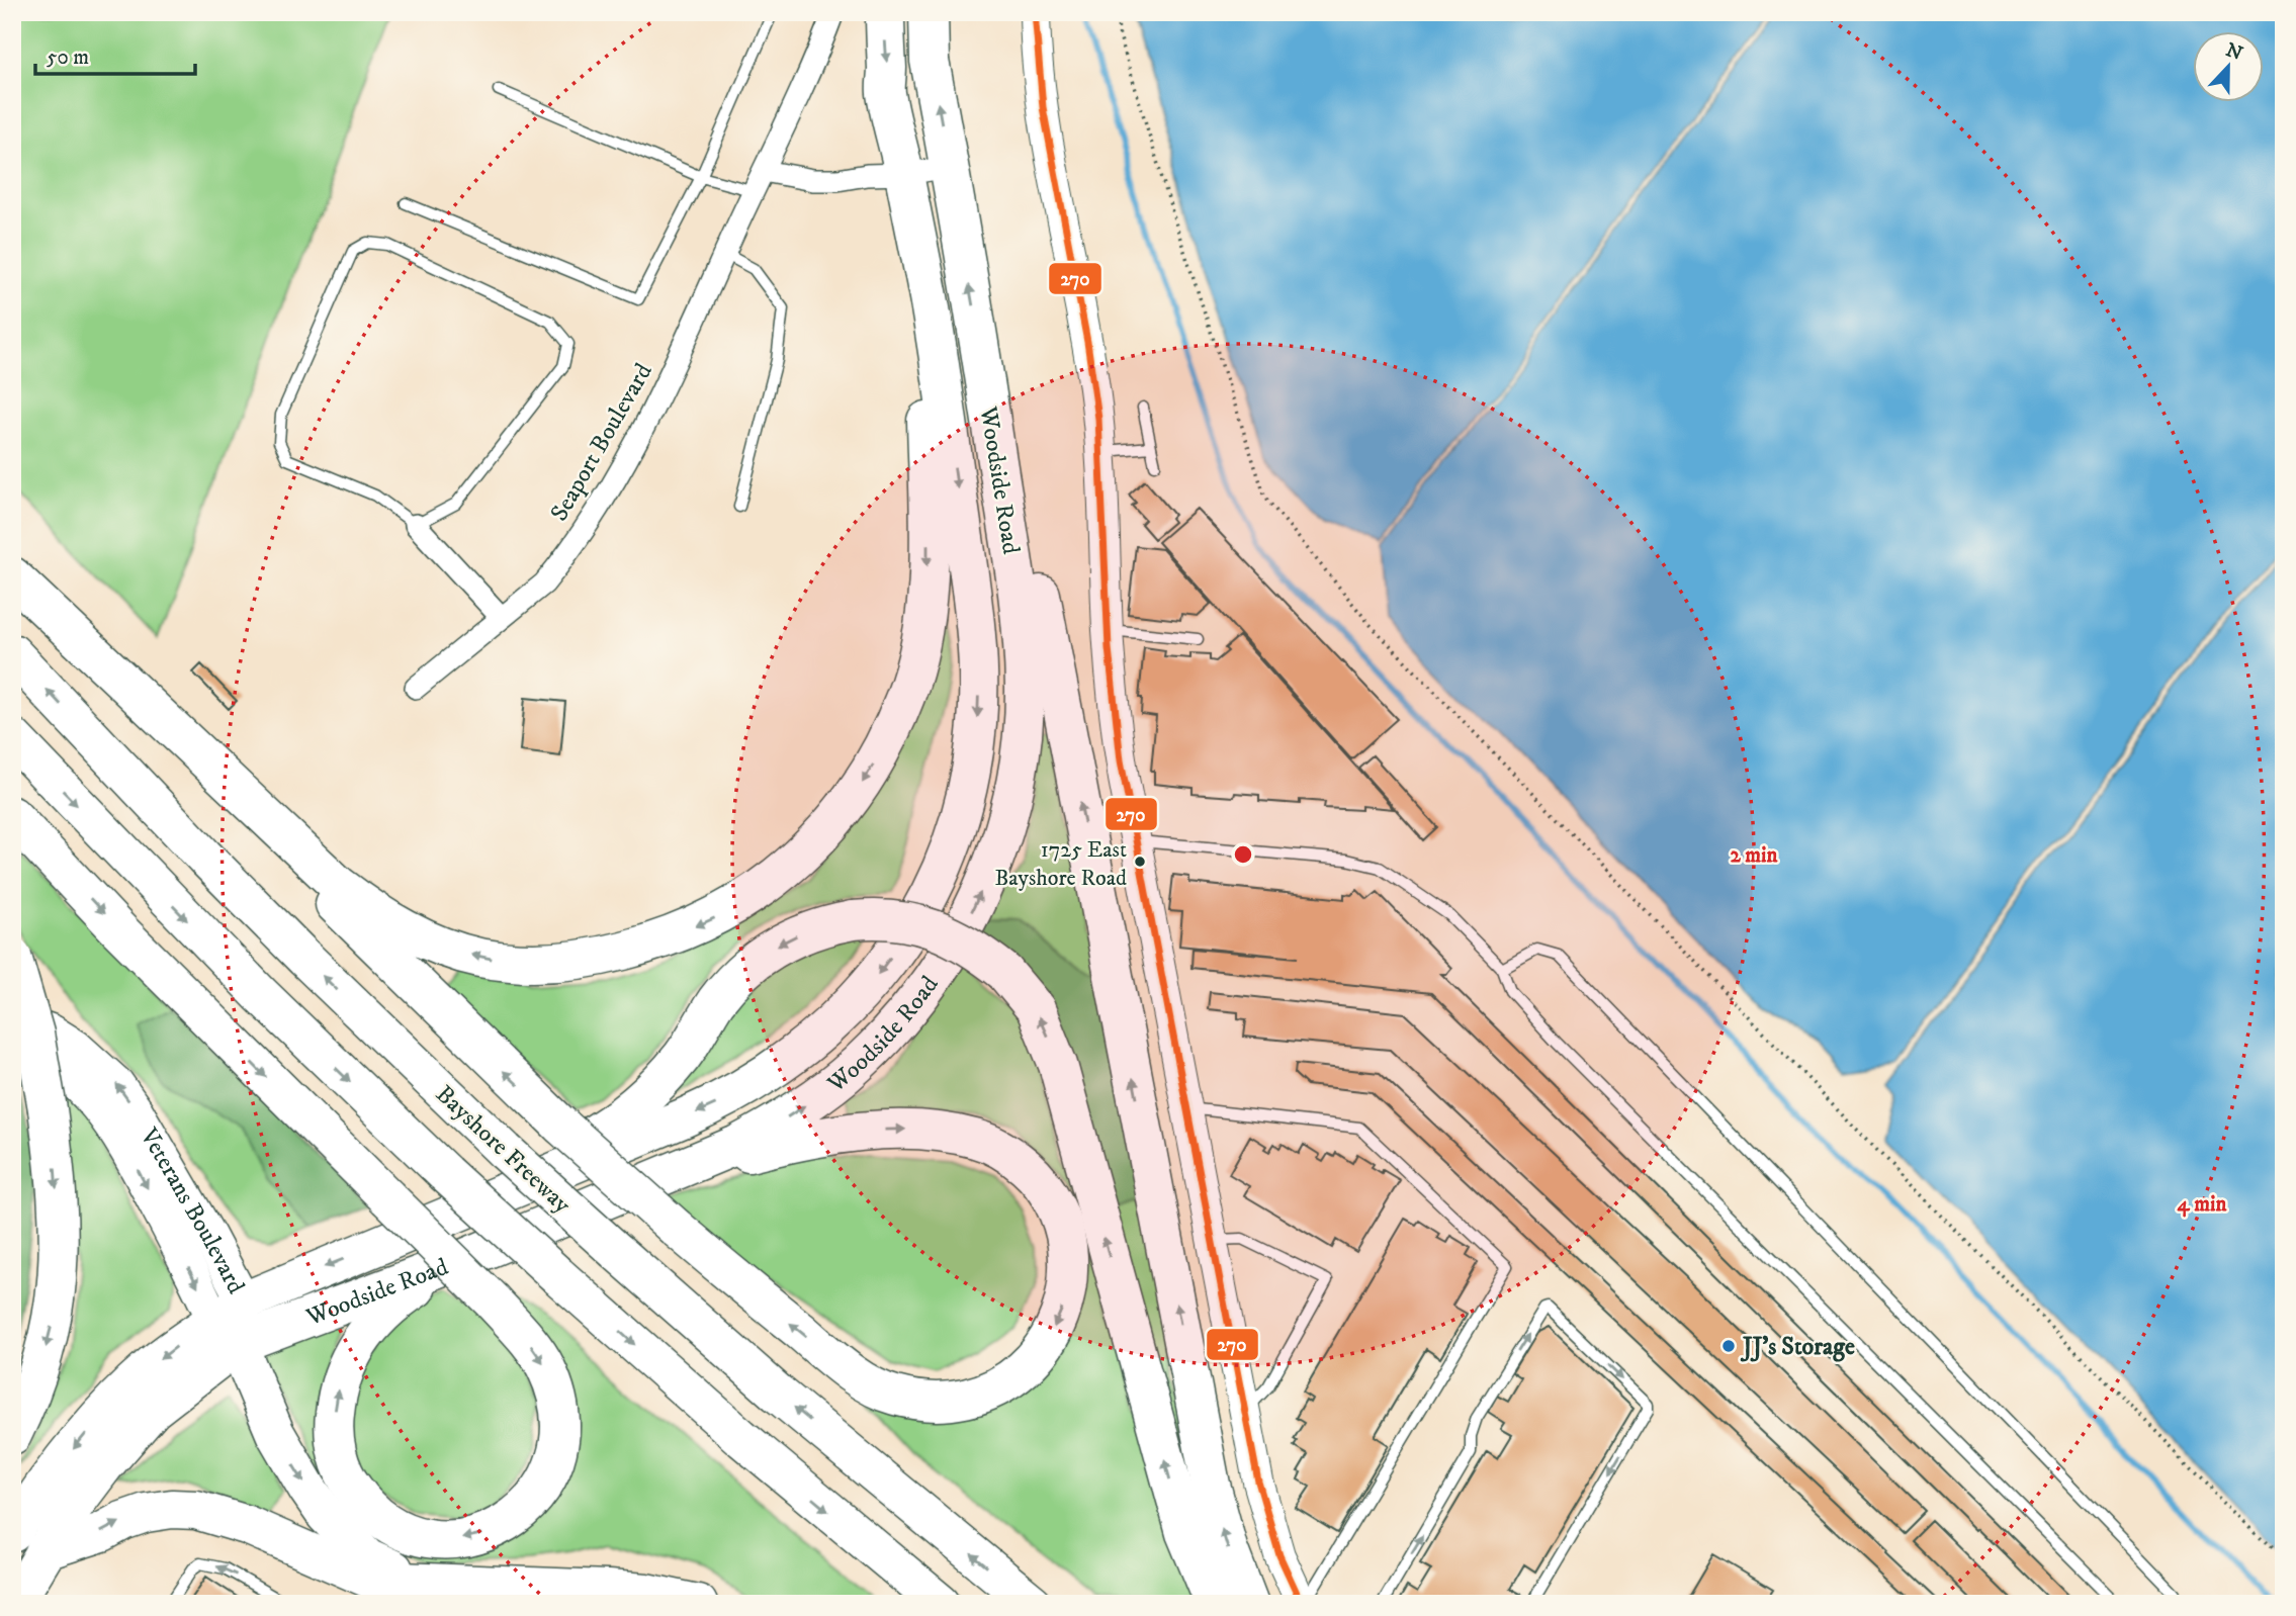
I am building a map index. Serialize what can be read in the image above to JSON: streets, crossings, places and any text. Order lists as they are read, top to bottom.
{
  "streets": {
    "highway": ["Woodside Road", "Bayshore Freeway"],
    "main road": ["Veterans Boulevard"],
    "street": ["Seaport Boulevard"]
  },
  "crossings": [
    ["Woodside Road", "Veterans Boulevard"]
  ],
  "places": ["1725 East Bayshore Road", "JJ's Storage"],
  "lines": ["transit line 270"],
  "scale_bar": "50 m",
  "north": "top",
  "rings": ["2 min", "4 min"]
}
